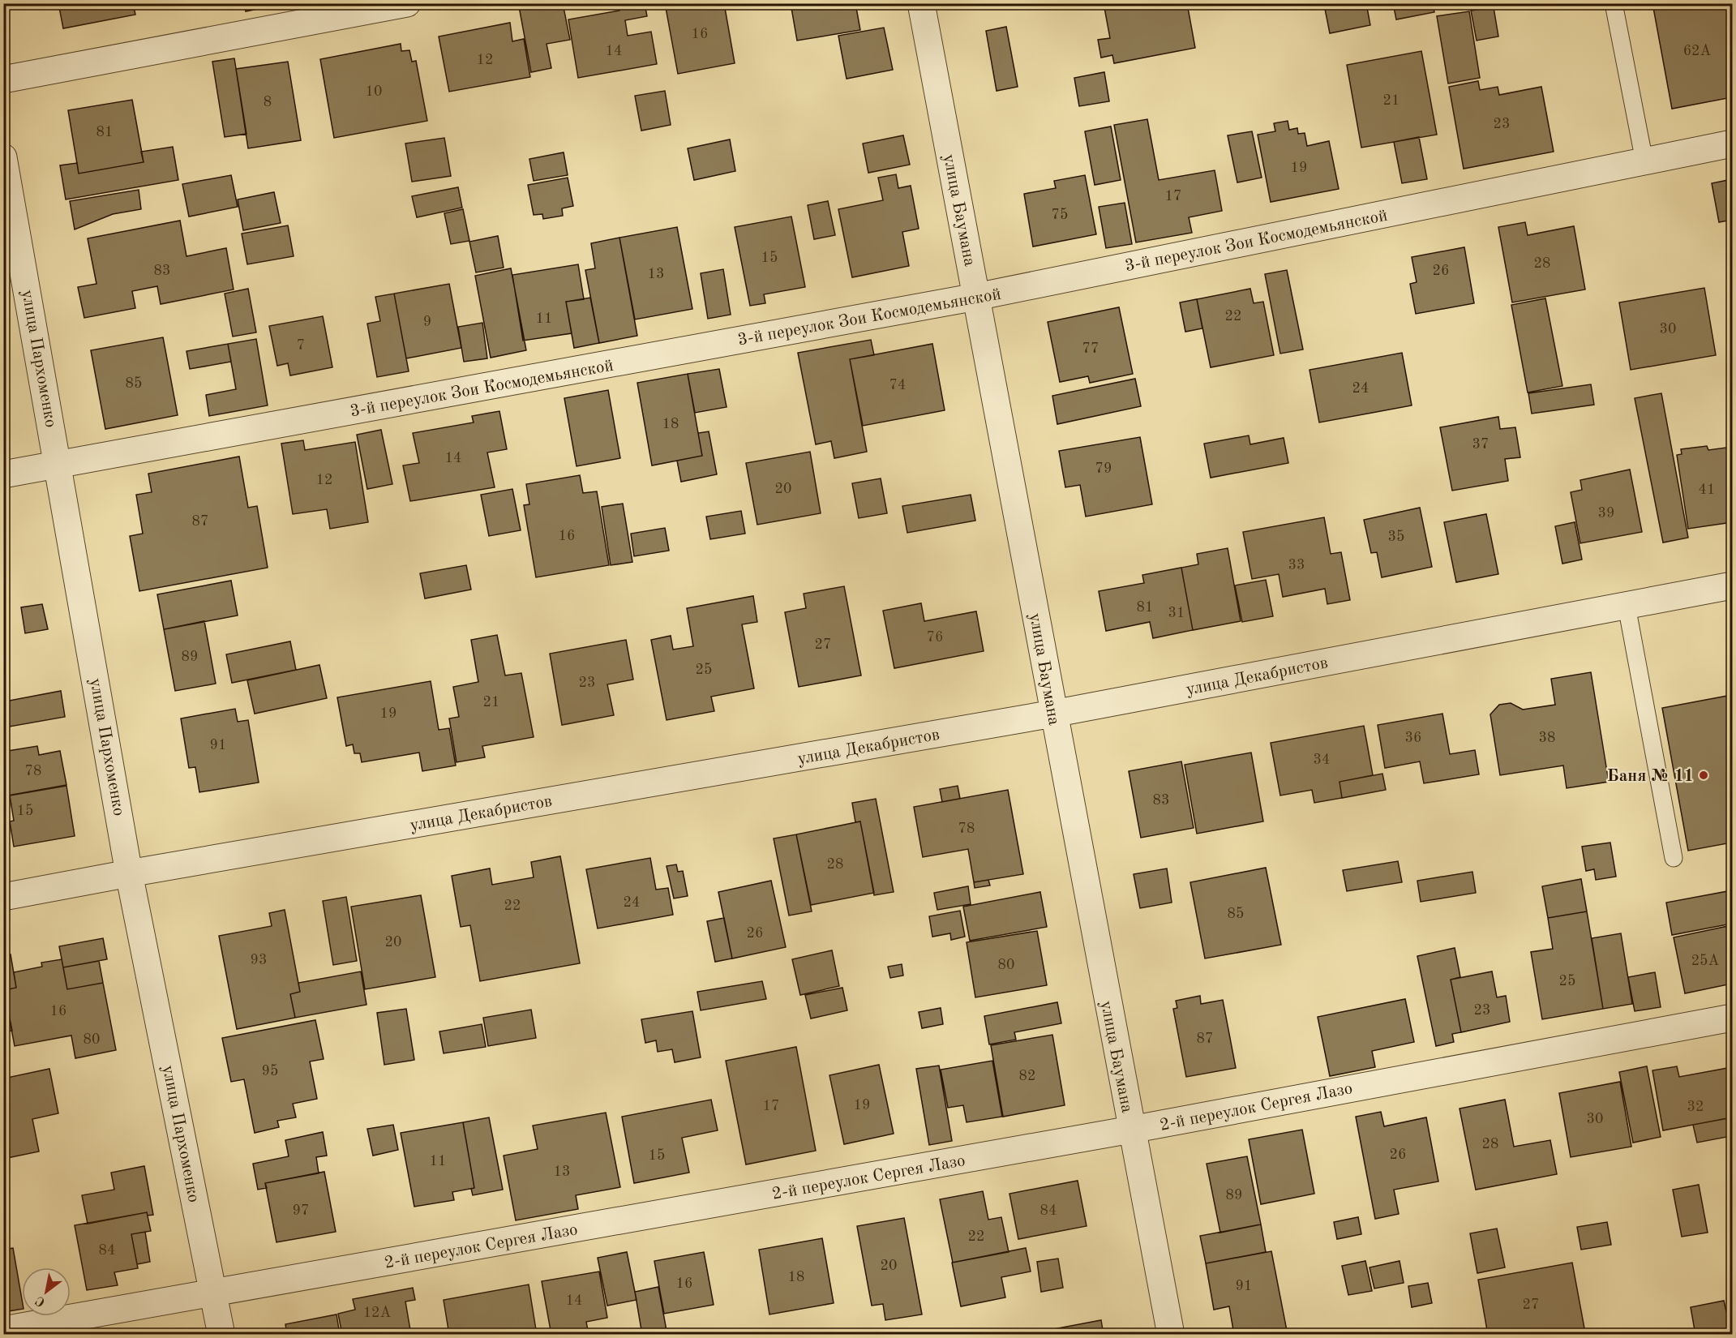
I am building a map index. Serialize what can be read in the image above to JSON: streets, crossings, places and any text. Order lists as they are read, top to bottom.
{
  "streets": {
    "street": [
      "улица Баумана",
      "3-й переулок Зои Космодемьянской",
      "улица Пархоменко",
      "улица Декабристов",
      "2-й переулок Сергея Лазо"
    ]
  },
  "crossings": [
    ["улица Баумана", "3-й переулок Зои Космодемьянской"],
    ["улица Баумана", "улица Декабристов"],
    ["улица Баумана", "2-й переулок Сергея Лазо"],
    ["3-й переулок Зои Космодемьянской", "улица Пархоменко"],
    ["улица Пархоменко", "улица Декабристов"],
    ["улица Пархоменко", "2-й переулок Сергея Лазо"]
  ],
  "places": ["Баня № 11"],
  "house_numbers": [
    "16",
    "14",
    "62А",
    "12",
    "10",
    "21",
    "8",
    "23",
    "81",
    "19",
    "17",
    "75",
    "15",
    "28",
    "83",
    "26",
    "13",
    "22",
    "11",
    "9",
    "30",
    "7",
    "77",
    "85",
    "74",
    "24",
    "18",
    "37",
    "14",
    "79",
    "12",
    "20",
    "41",
    "39",
    "87",
    "16",
    "35",
    "33",
    "81",
    "31",
    "76",
    "27",
    "89",
    "25",
    "23",
    "21",
    "19",
    "36",
    "38",
    "91",
    "34",
    "78",
    "83",
    "15",
    "78",
    "28",
    "24",
    "22",
    "85",
    "26",
    "20",
    "93",
    "25А",
    "80",
    "25",
    "23",
    "16",
    "87",
    "80",
    "95",
    "82",
    "19",
    "17",
    "32",
    "30",
    "28",
    "26",
    "15",
    "11",
    "13",
    "89",
    "97",
    "84",
    "22",
    "84",
    "20",
    "18",
    "16",
    "91",
    "14",
    "27",
    "12А"
  ],
  "north": "bottom left"
}
